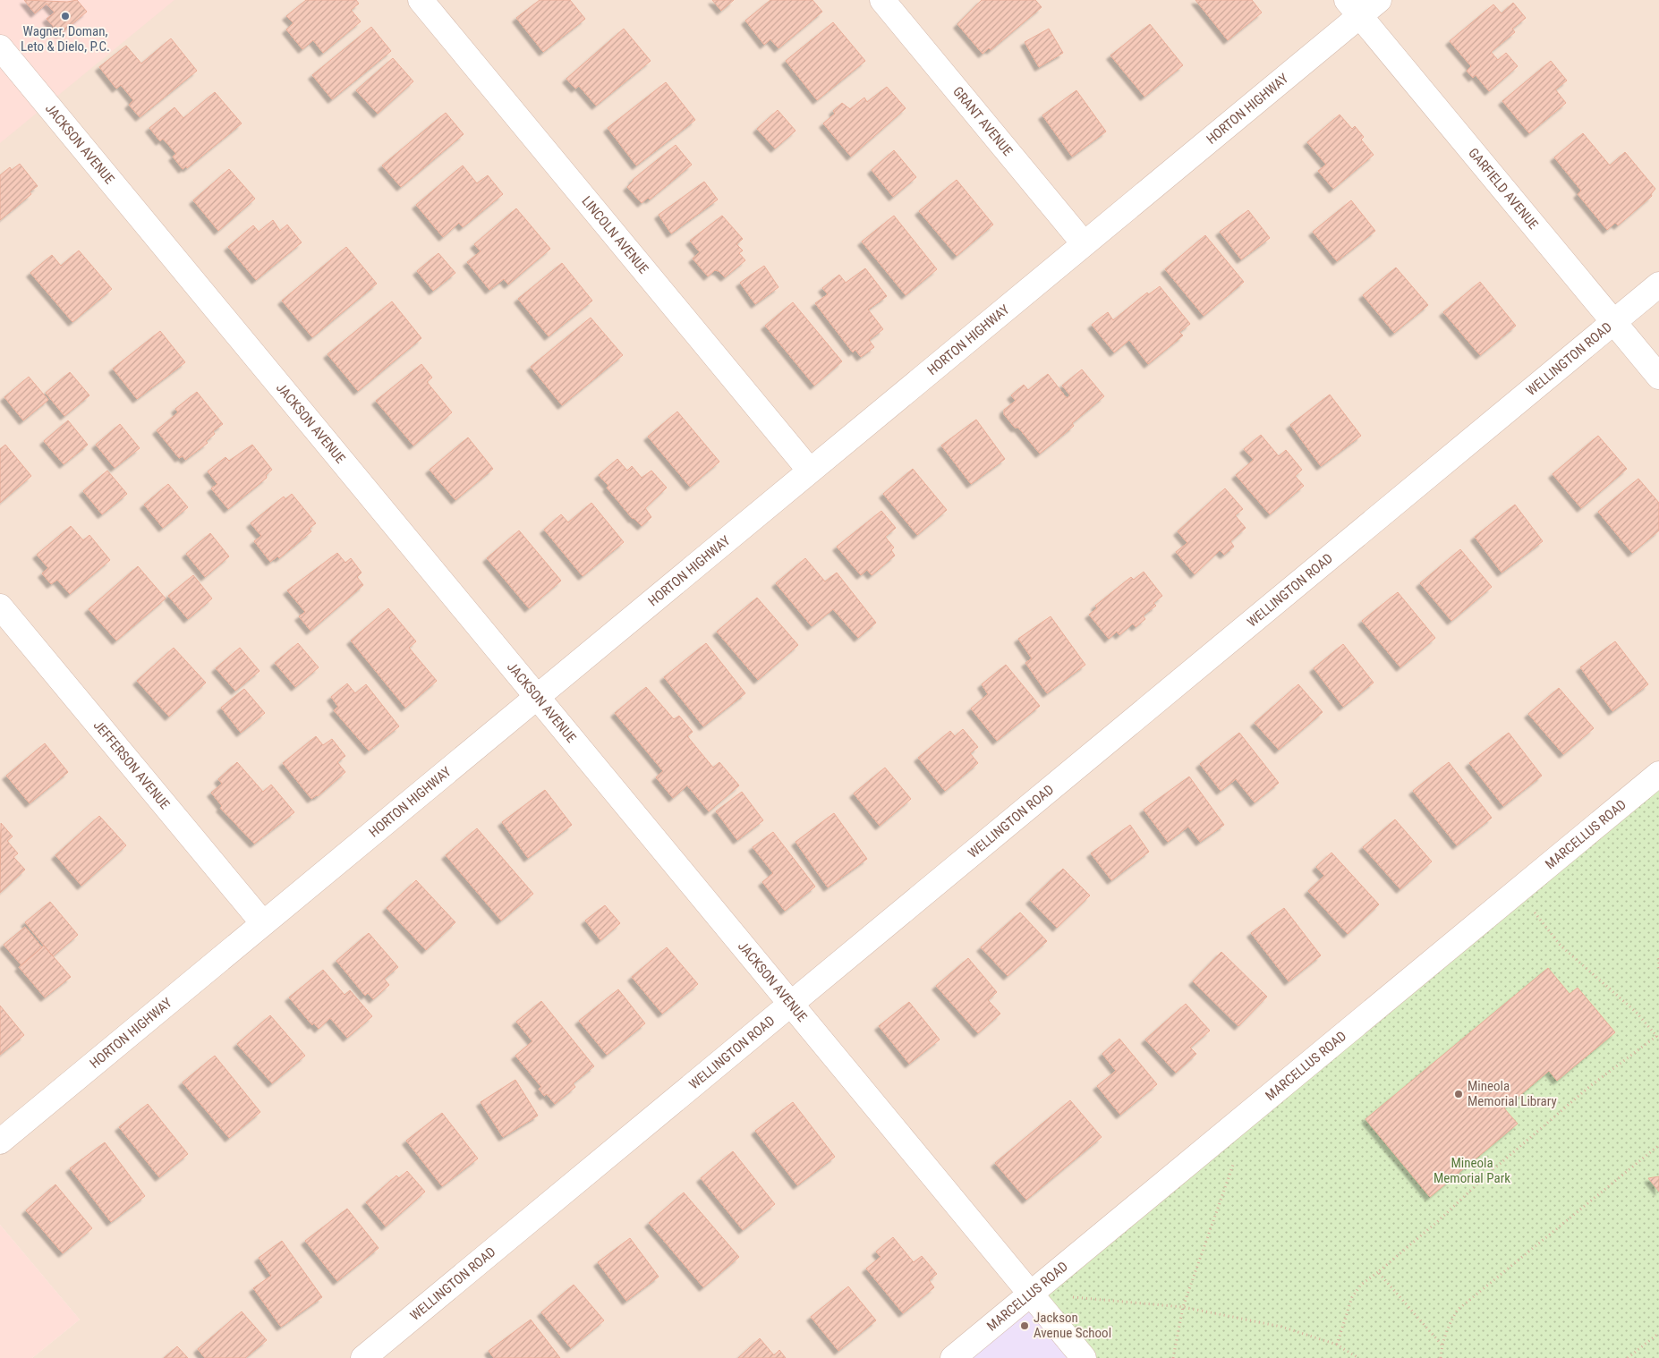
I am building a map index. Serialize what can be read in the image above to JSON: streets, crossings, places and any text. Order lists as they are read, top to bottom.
{
  "streets": {
    "street": [
      "HORTON HIGHWAY",
      "GRANT AVENUE",
      "JACKSON AVENUE",
      "GARFIELD AVENUE",
      "LINCOLN AVENUE",
      "WELLINGTON ROAD",
      "JEFFERSON AVENUE",
      "MARCELLUS ROAD"
    ]
  },
  "crossings": [
    ["HORTON HIGHWAY", "GRANT AVENUE"],
    ["HORTON HIGHWAY", "JACKSON AVENUE"],
    ["HORTON HIGHWAY", "GARFIELD AVENUE"],
    ["HORTON HIGHWAY", "LINCOLN AVENUE"],
    ["HORTON HIGHWAY", "JEFFERSON AVENUE"],
    ["JACKSON AVENUE", "WELLINGTON ROAD"],
    ["JACKSON AVENUE", "MARCELLUS ROAD"],
    ["GARFIELD AVENUE", "WELLINGTON ROAD"]
  ],
  "parks": ["Mineola Memorial Park"],
  "places": ["Wagner, Doman, Leto & Dielo, P.C.", "Mineola Memorial Library", "Jackson Avenue School"]
}
